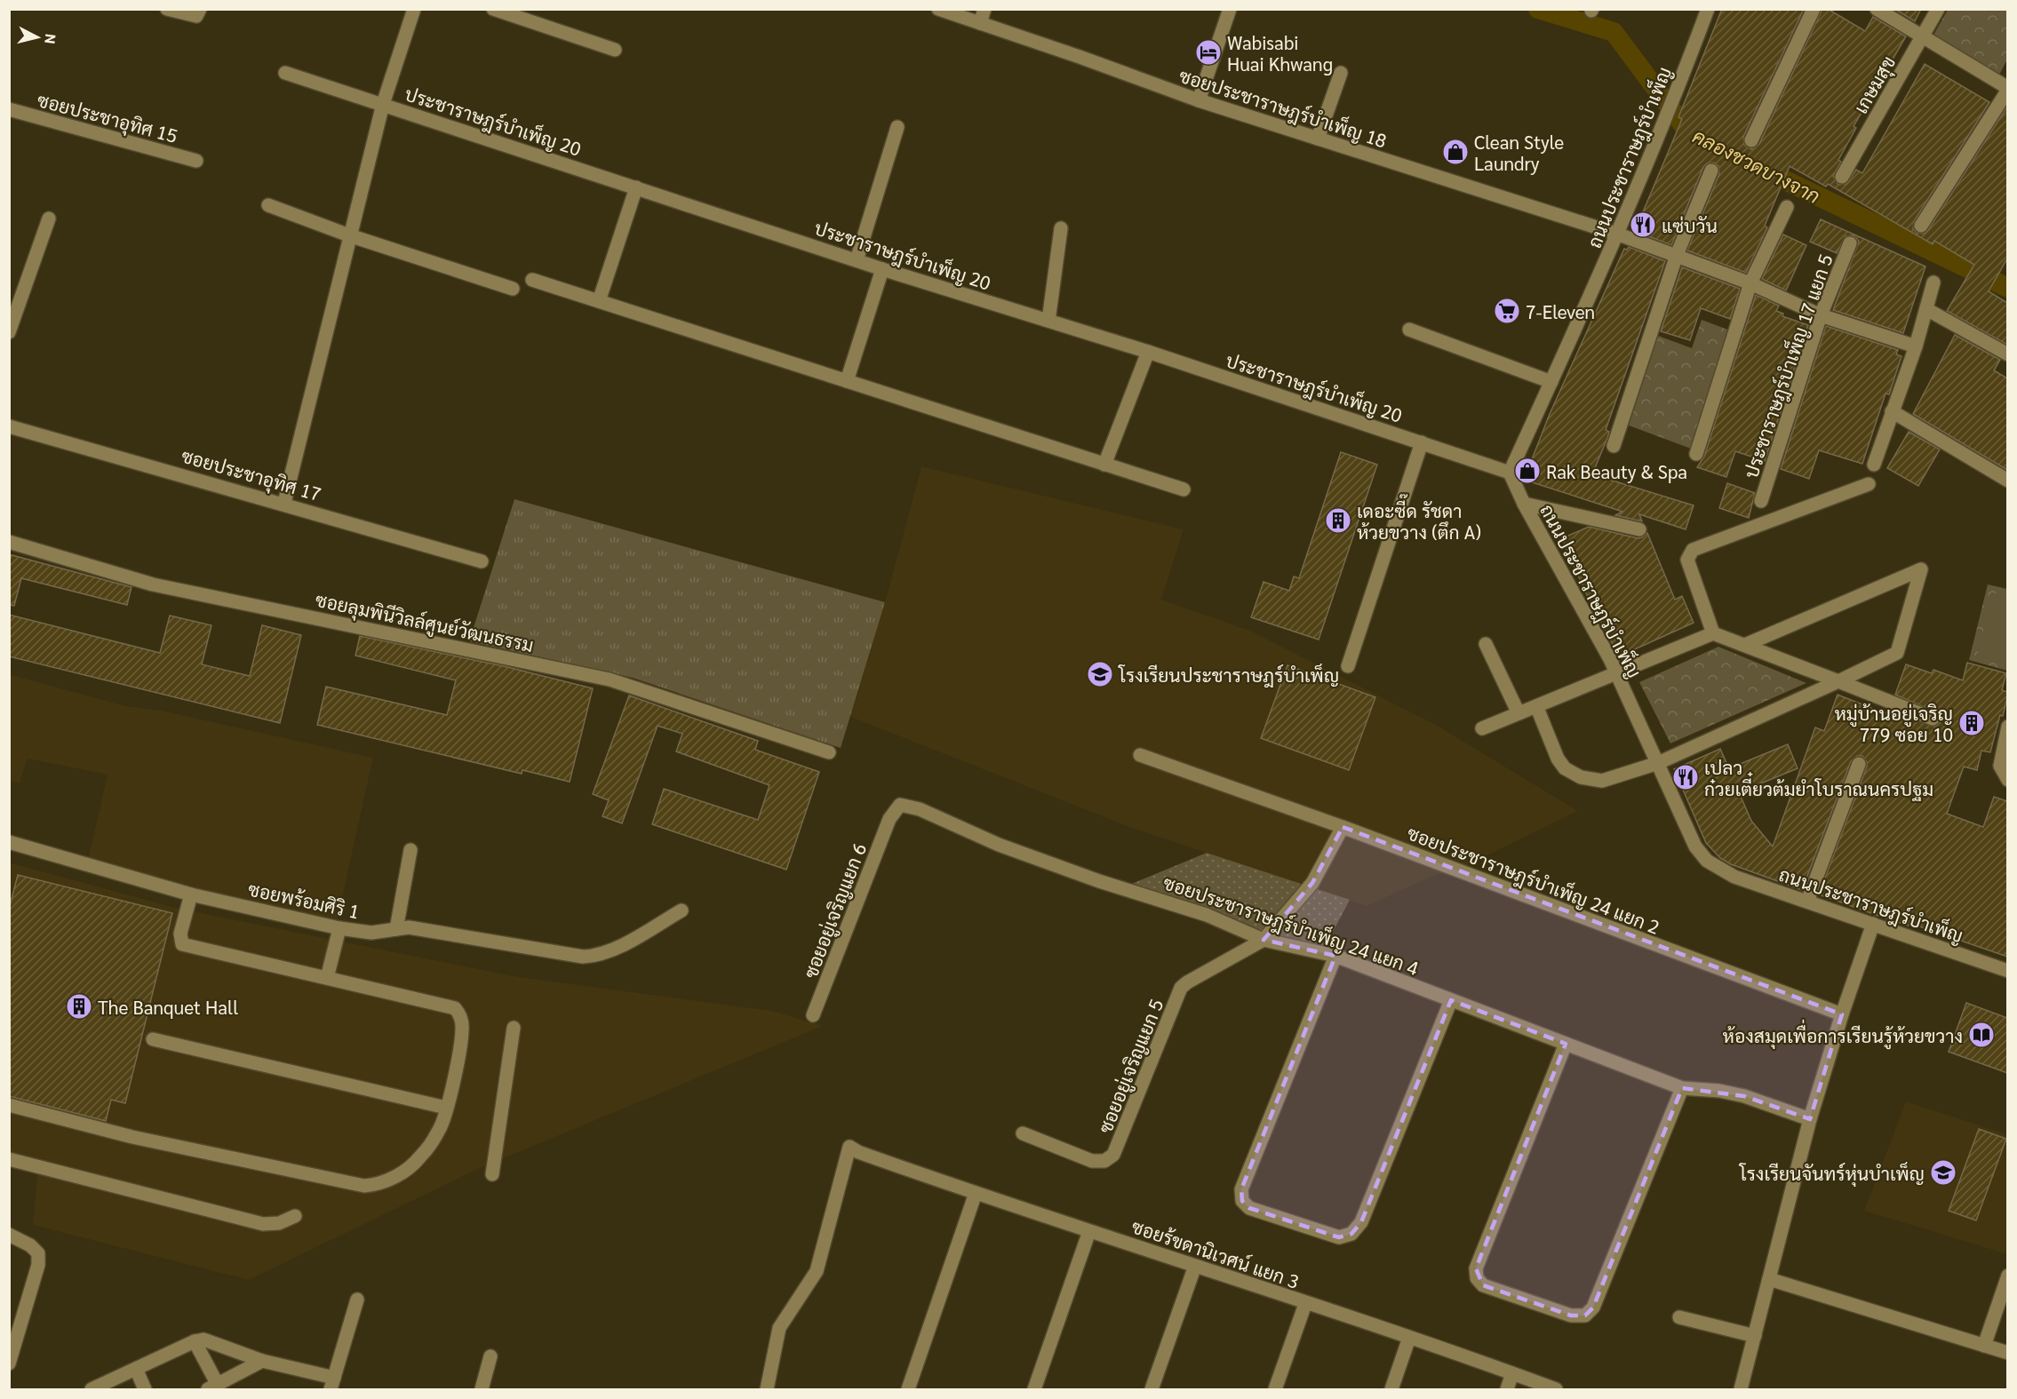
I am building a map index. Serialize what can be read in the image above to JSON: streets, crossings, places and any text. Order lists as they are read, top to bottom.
{
  "streets": {
    "street": [
      "เกษมสุข",
      "ซอยประชาราษฎร์บำเพ็ญ 18",
      "ซอยประชาอุทิศ 15",
      "ประชาราษฎร์บำเพ็ญ 20",
      "ถนนประชาราษฎร์บำเพ็ญ",
      "ประชาราษฎร์บำเพ็ญ 17 แยก 5",
      "ซอยประชาอุทิศ 17",
      "ซอยลุมพินีวิลล์ศูนย์วัฒนธรรม",
      "ซอยประชาราษฎร์บำเพ็ญ 24 แยก 2",
      "ซอยพร้อมศิริ 1",
      "ซอยอยู่เจริญแยก 6",
      "ซอยประชาราษฎร์บำเพ็ญ 24 แยก 4",
      "ซอยอยู่เจริญแยก 5",
      "ซอยร้ขดานิเวศน์ แยก 3"
    ]
  },
  "crossings": [
    ["ซอยประชาราษฎร์บำเพ็ญ 18", "ถนนประชาราษฎร์บำเพ็ญ"],
    ["ซอยประชาราษฎร์บำเพ็ญ 18", "ประชาราษฎร์บำเพ็ญ 17 แยก 5"],
    ["ประชาราษฎร์บำเพ็ญ 20", "ถนนประชาราษฎร์บำเพ็ญ"],
    ["ซอยอยู่เจริญแยก 6", "ซอยประชาราษฎร์บำเพ็ญ 24 แยก 4"],
    ["ซอยประชาราษฎร์บำเพ็ญ 24 แยก 4", "ซอยอยู่เจริญแยก 5"]
  ],
  "water": ["คลองชวดบางจาก"],
  "places": {
    "hotel": ["Wabisabi Huai Khwang"],
    "shop": ["Clean Style Laundry", "Rak Beauty & Spa"],
    "restaurant": ["แซ่บวัน", "เปลว ก๋วยเตี๋ยวต้มยำโบราณนครปฐม"],
    "supermarket": ["7-Eleven"],
    "building": ["เดอะซี๊ด รัชดา ห้วยขวาง (ตึก A)", "หมู่บ้านอยู่เจริญ 779 ซอย 10", "The Banquet Hall"],
    "school or university": ["โรงเรียนประชาราษฎร์บำเพ็ญ", "โรงเรียนจันทร์หุ่นบำเพ็ญ"],
    "library": ["ห้องสมุดเพื่อการเรียนรู้ห้วยขวาง"]
  },
  "north": "right"
}
